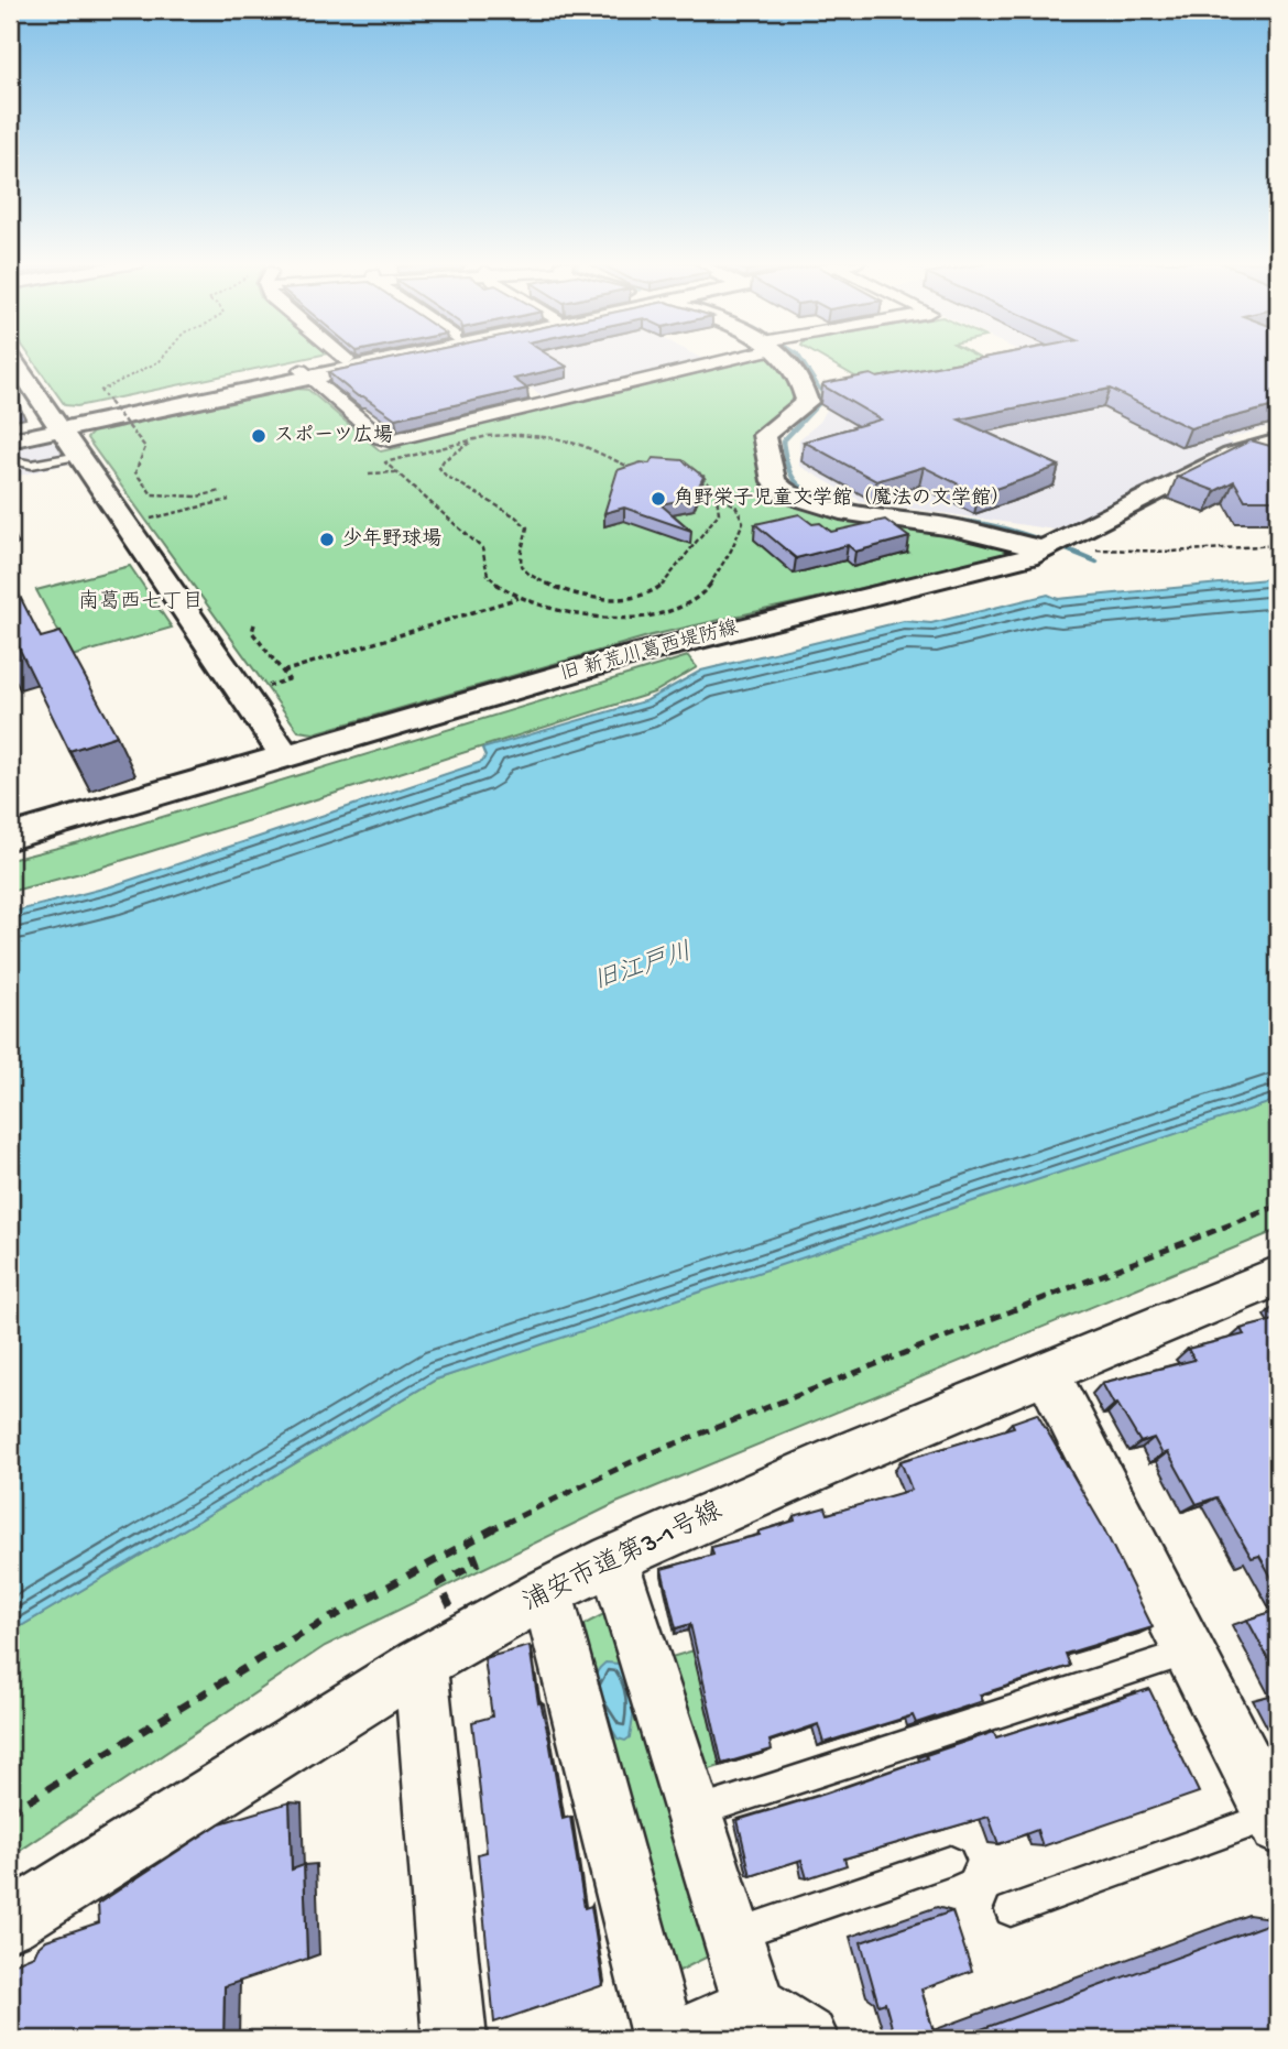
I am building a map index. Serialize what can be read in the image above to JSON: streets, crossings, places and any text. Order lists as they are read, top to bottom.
{
  "streets": {
    "street": ["旧 新荒川葛西堤防線", "浦安市道第3-1号線"]
  },
  "districts": ["南葛西七丁目"],
  "water": ["旧江戸川"],
  "places": ["スポーツ広場", "角野栄子児童文学館（魔法の文学館）", "少年野球場"]
}
